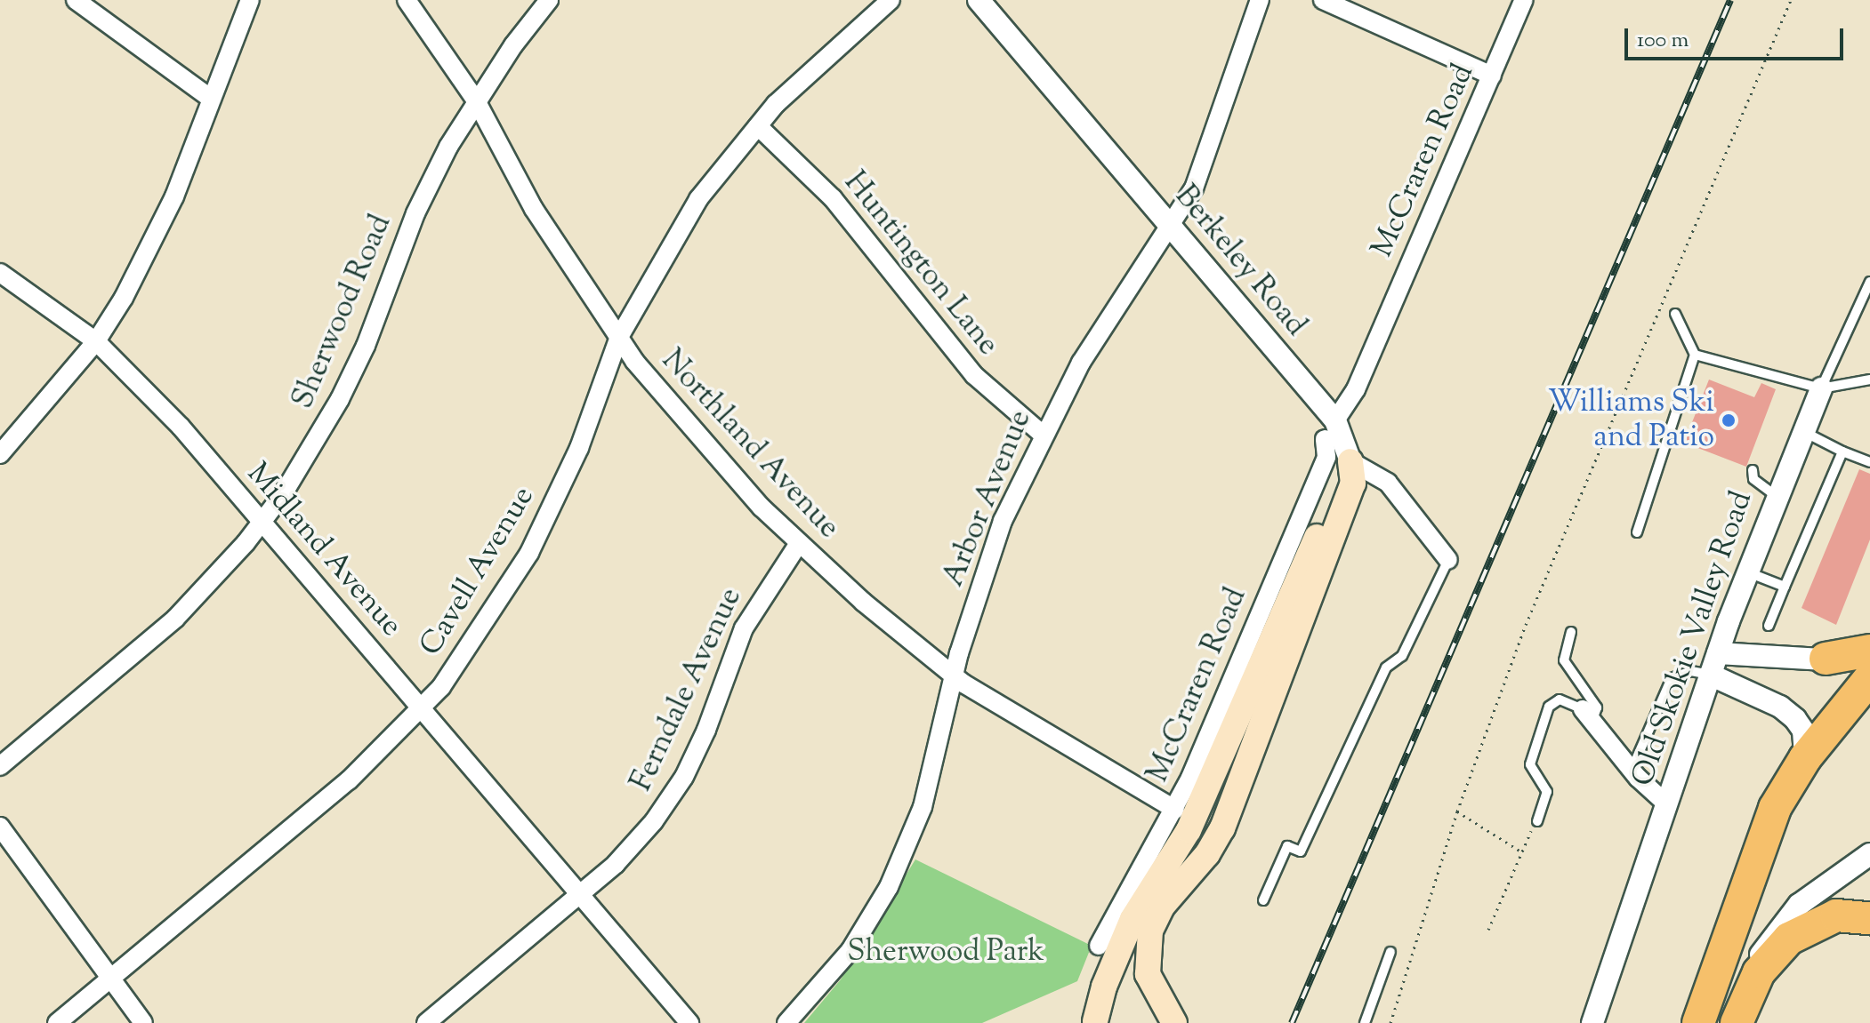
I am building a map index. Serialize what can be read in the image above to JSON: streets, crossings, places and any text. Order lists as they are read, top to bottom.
{
  "streets": {
    "street": [
      "McCraren Road",
      "Berkeley Road",
      "Huntington Lane",
      "Sherwood Road",
      "Northland Avenue",
      "Arbor Avenue",
      "Midland Avenue",
      "Cavell Avenue",
      "Old Skokie Valley Road",
      "Ferndale Avenue"
    ]
  },
  "crossings": [
    ["McCraren Road", "Berkeley Road"],
    ["McCraren Road", "Northland Avenue"],
    ["Berkeley Road", "Arbor Avenue"],
    ["Huntington Lane", "Arbor Avenue"],
    ["Huntington Lane", "Cavell Avenue"],
    ["Sherwood Road", "Northland Avenue"],
    ["Sherwood Road", "Midland Avenue"],
    ["Northland Avenue", "Arbor Avenue"],
    ["Northland Avenue", "Cavell Avenue"],
    ["Northland Avenue", "Ferndale Avenue"],
    ["Midland Avenue", "Cavell Avenue"],
    ["Midland Avenue", "Ferndale Avenue"]
  ],
  "parks": ["Sherwood Park"],
  "places": ["Williams Ski and Patio"],
  "scale_bar": "100 m"
}
